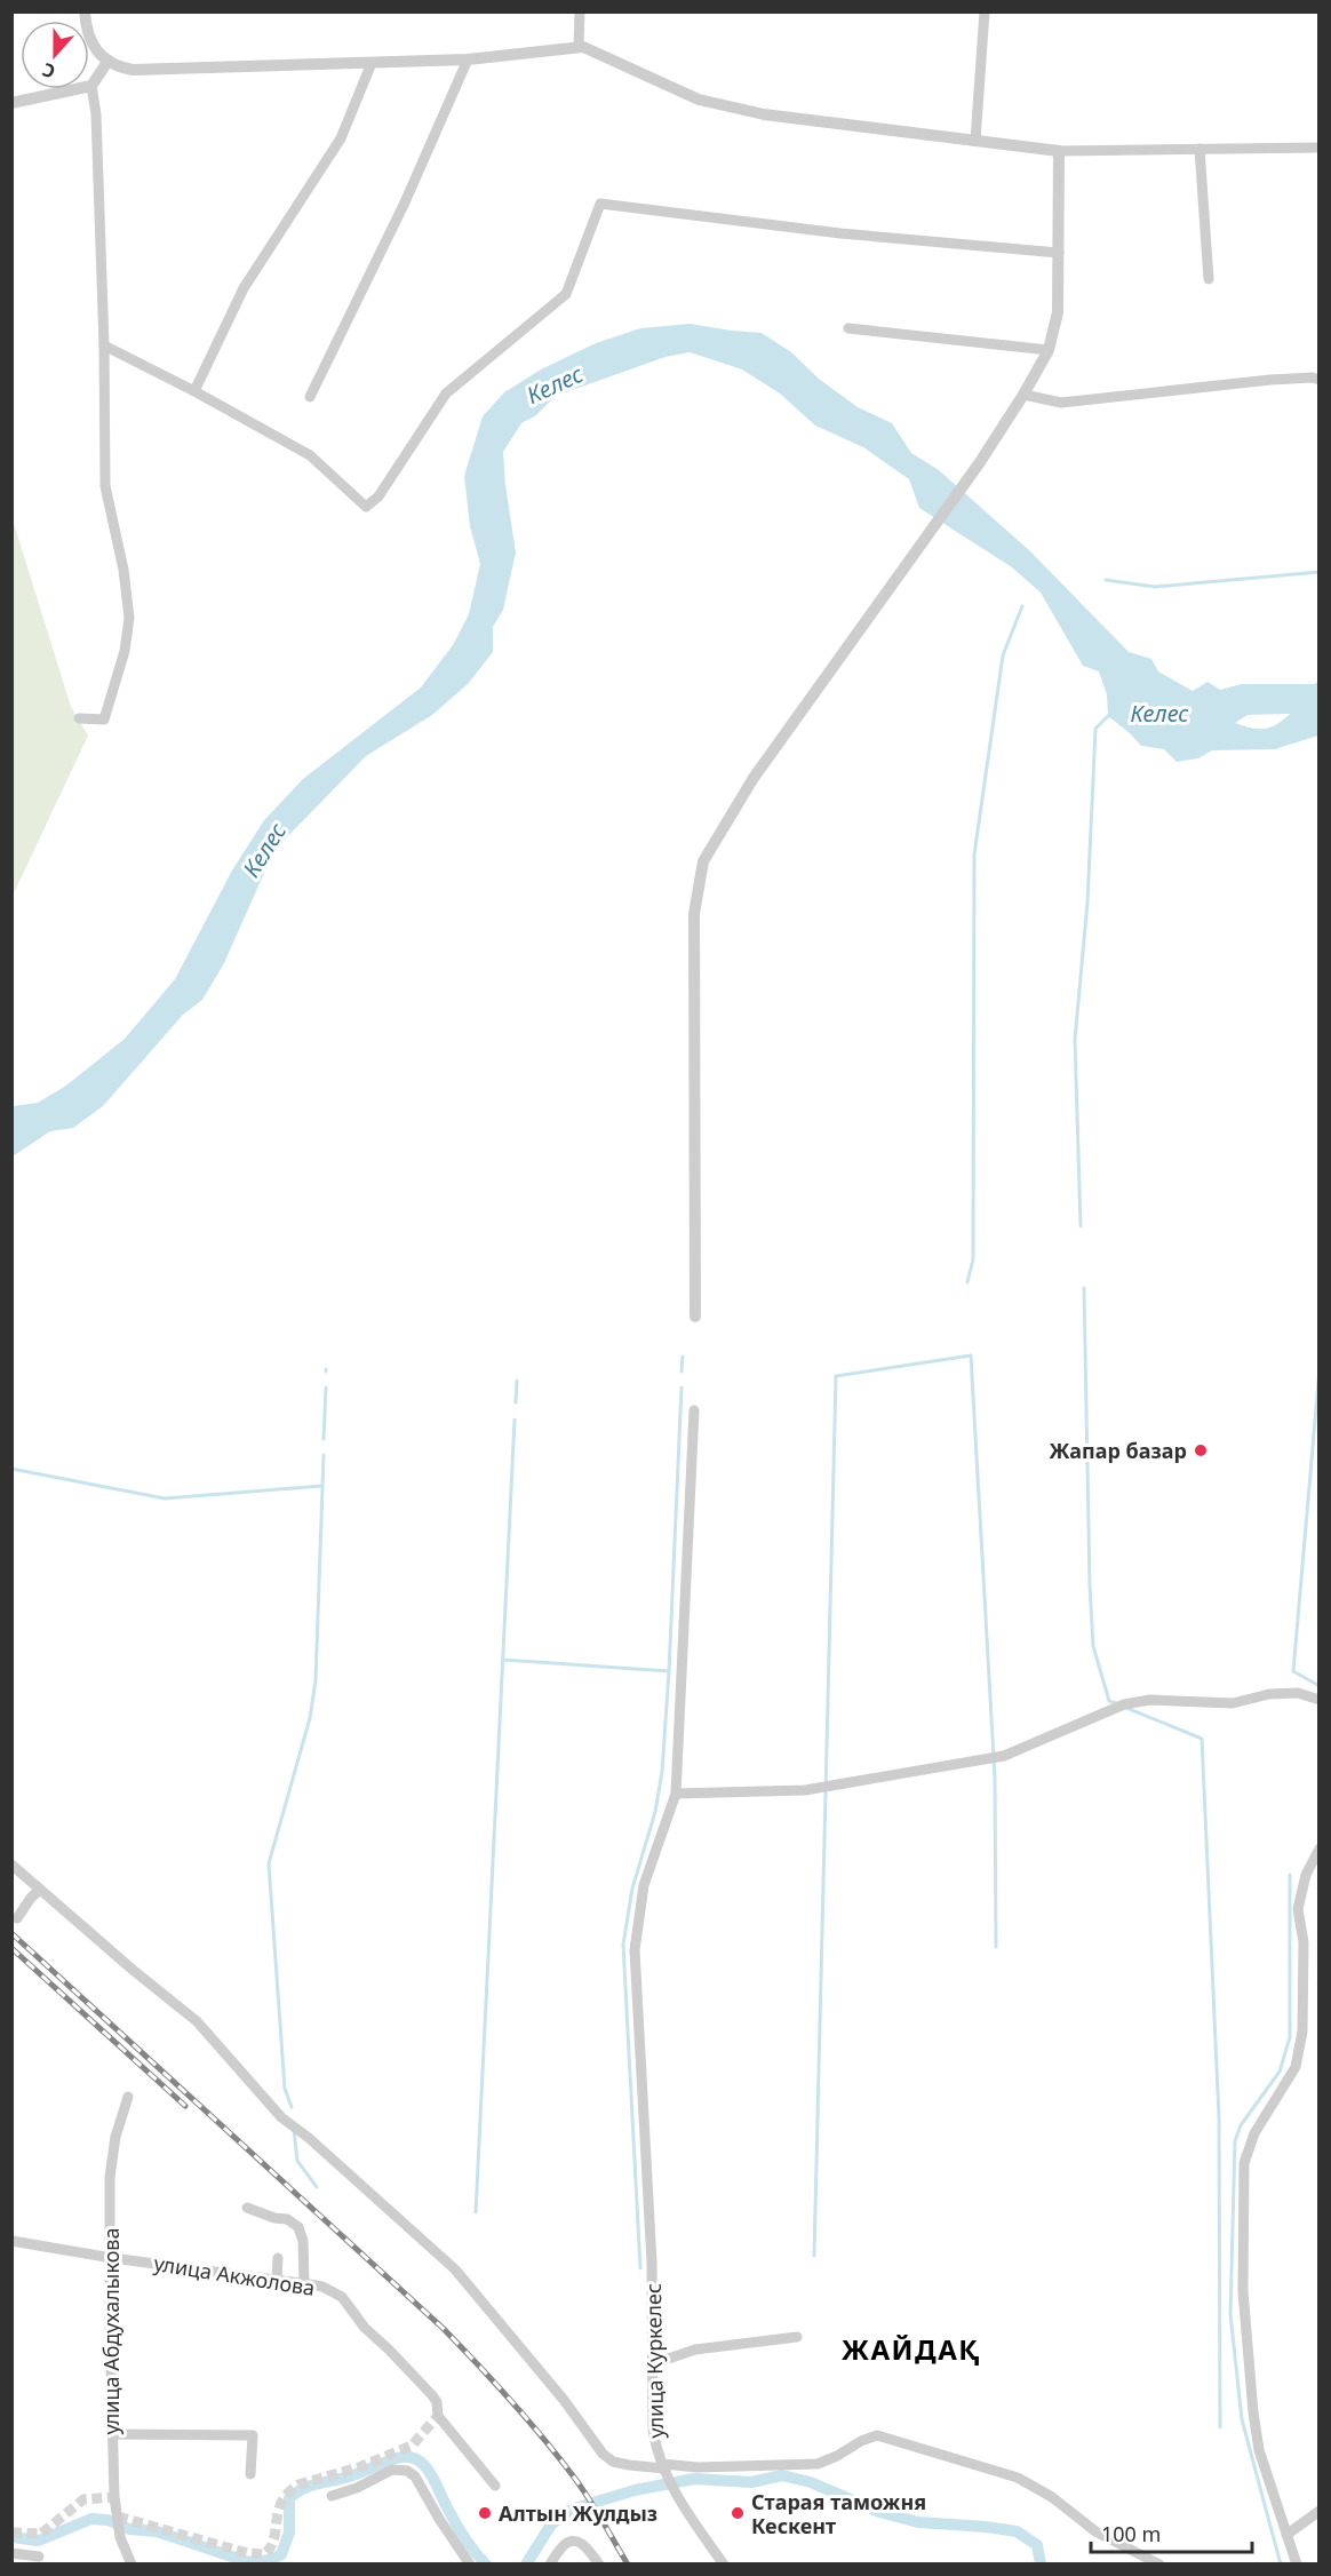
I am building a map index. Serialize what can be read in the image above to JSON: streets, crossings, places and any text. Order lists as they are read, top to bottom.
{
  "streets": {
    "street": ["улица Акжолова", "улица Абдухалыкова", "улица Куркелес"]
  },
  "crossings": [
    ["улица Акжолова", "улица Абдухалыкова"]
  ],
  "districts": ["ЖАЙДАҚ"],
  "water": ["Келес"],
  "places": ["Жапар базар", "Алтын Жулдыз", "Старая таможня Кескент"],
  "scale_bar": "100 m",
  "north": "bottom"
}
